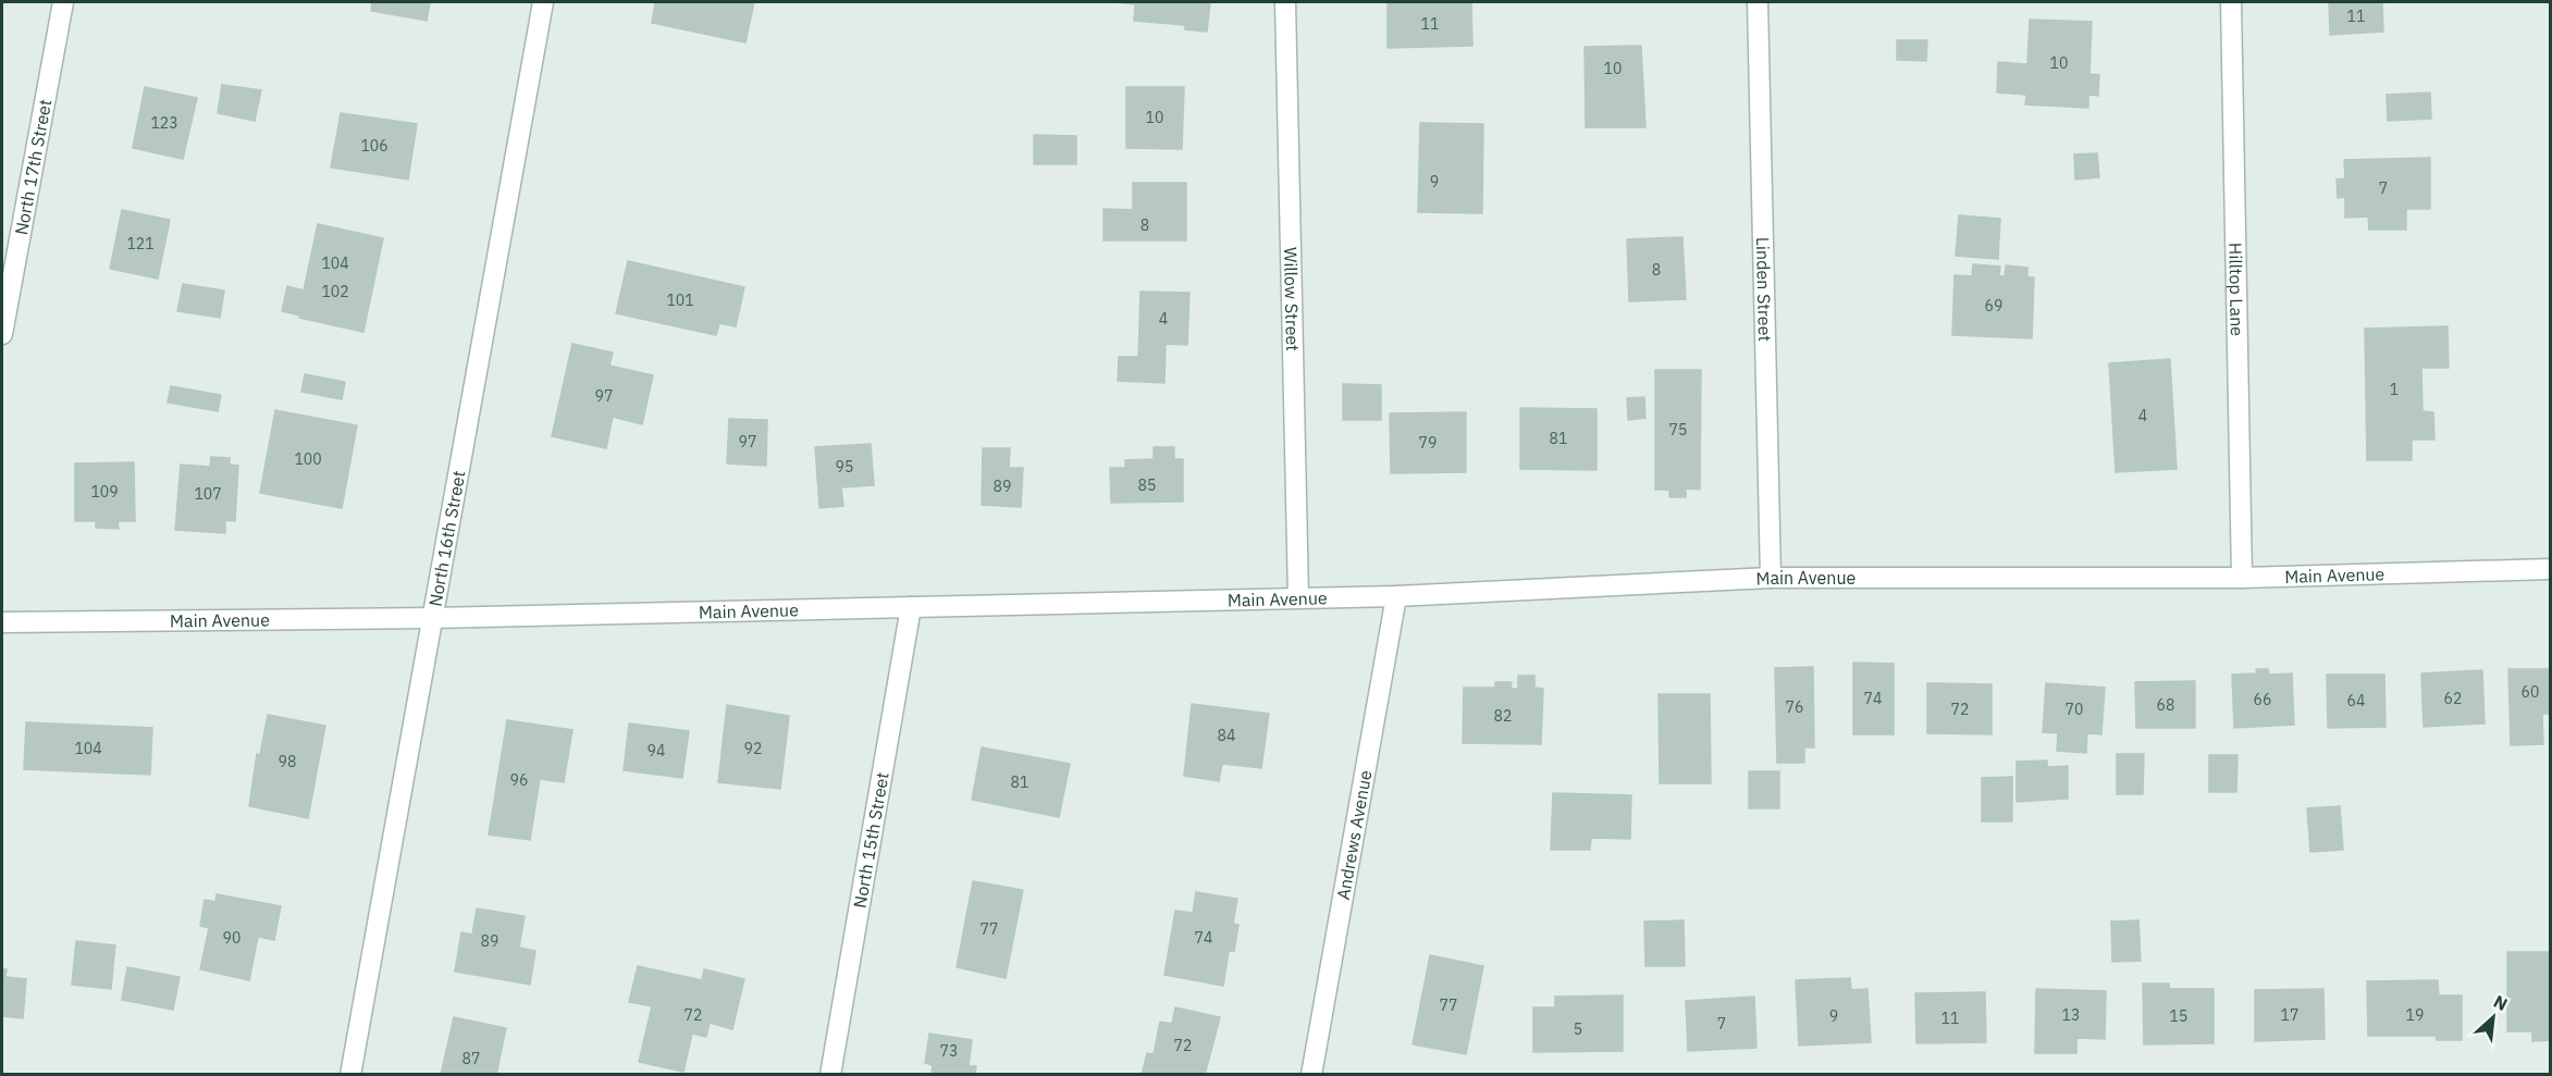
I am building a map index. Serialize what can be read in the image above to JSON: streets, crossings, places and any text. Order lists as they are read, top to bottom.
{
  "streets": {
    "street": [
      "North 17th Street",
      "Linden Street",
      "Hilltop Lane",
      "Willow Street",
      "North 16th Street",
      "Main Avenue",
      "Andrews Avenue",
      "North 15th Street"
    ]
  },
  "crossings": [
    ["Linden Street", "Main Avenue"],
    ["Hilltop Lane", "Main Avenue"],
    ["Willow Street", "Main Avenue"],
    ["North 16th Street", "Main Avenue"],
    ["Main Avenue", "Andrews Avenue"],
    ["Main Avenue", "North 15th Street"]
  ],
  "house_numbers": [
    "11",
    "11",
    "10",
    "10",
    "10",
    "123",
    "106",
    "9",
    "7",
    "8",
    "121",
    "104",
    "8",
    "102",
    "101",
    "69",
    "4",
    "1",
    "97",
    "4",
    "75",
    "81",
    "97",
    "79",
    "100",
    "95",
    "85",
    "89",
    "109",
    "107",
    "60",
    "74",
    "62",
    "66",
    "64",
    "68",
    "76",
    "72",
    "70",
    "82",
    "84",
    "104",
    "92",
    "94",
    "98",
    "96",
    "81",
    "77",
    "90",
    "74",
    "89",
    "77",
    "72",
    "13",
    "17",
    "19",
    "9",
    "15",
    "11",
    "7",
    "5",
    "72",
    "73",
    "87"
  ],
  "north": "top right"
}
